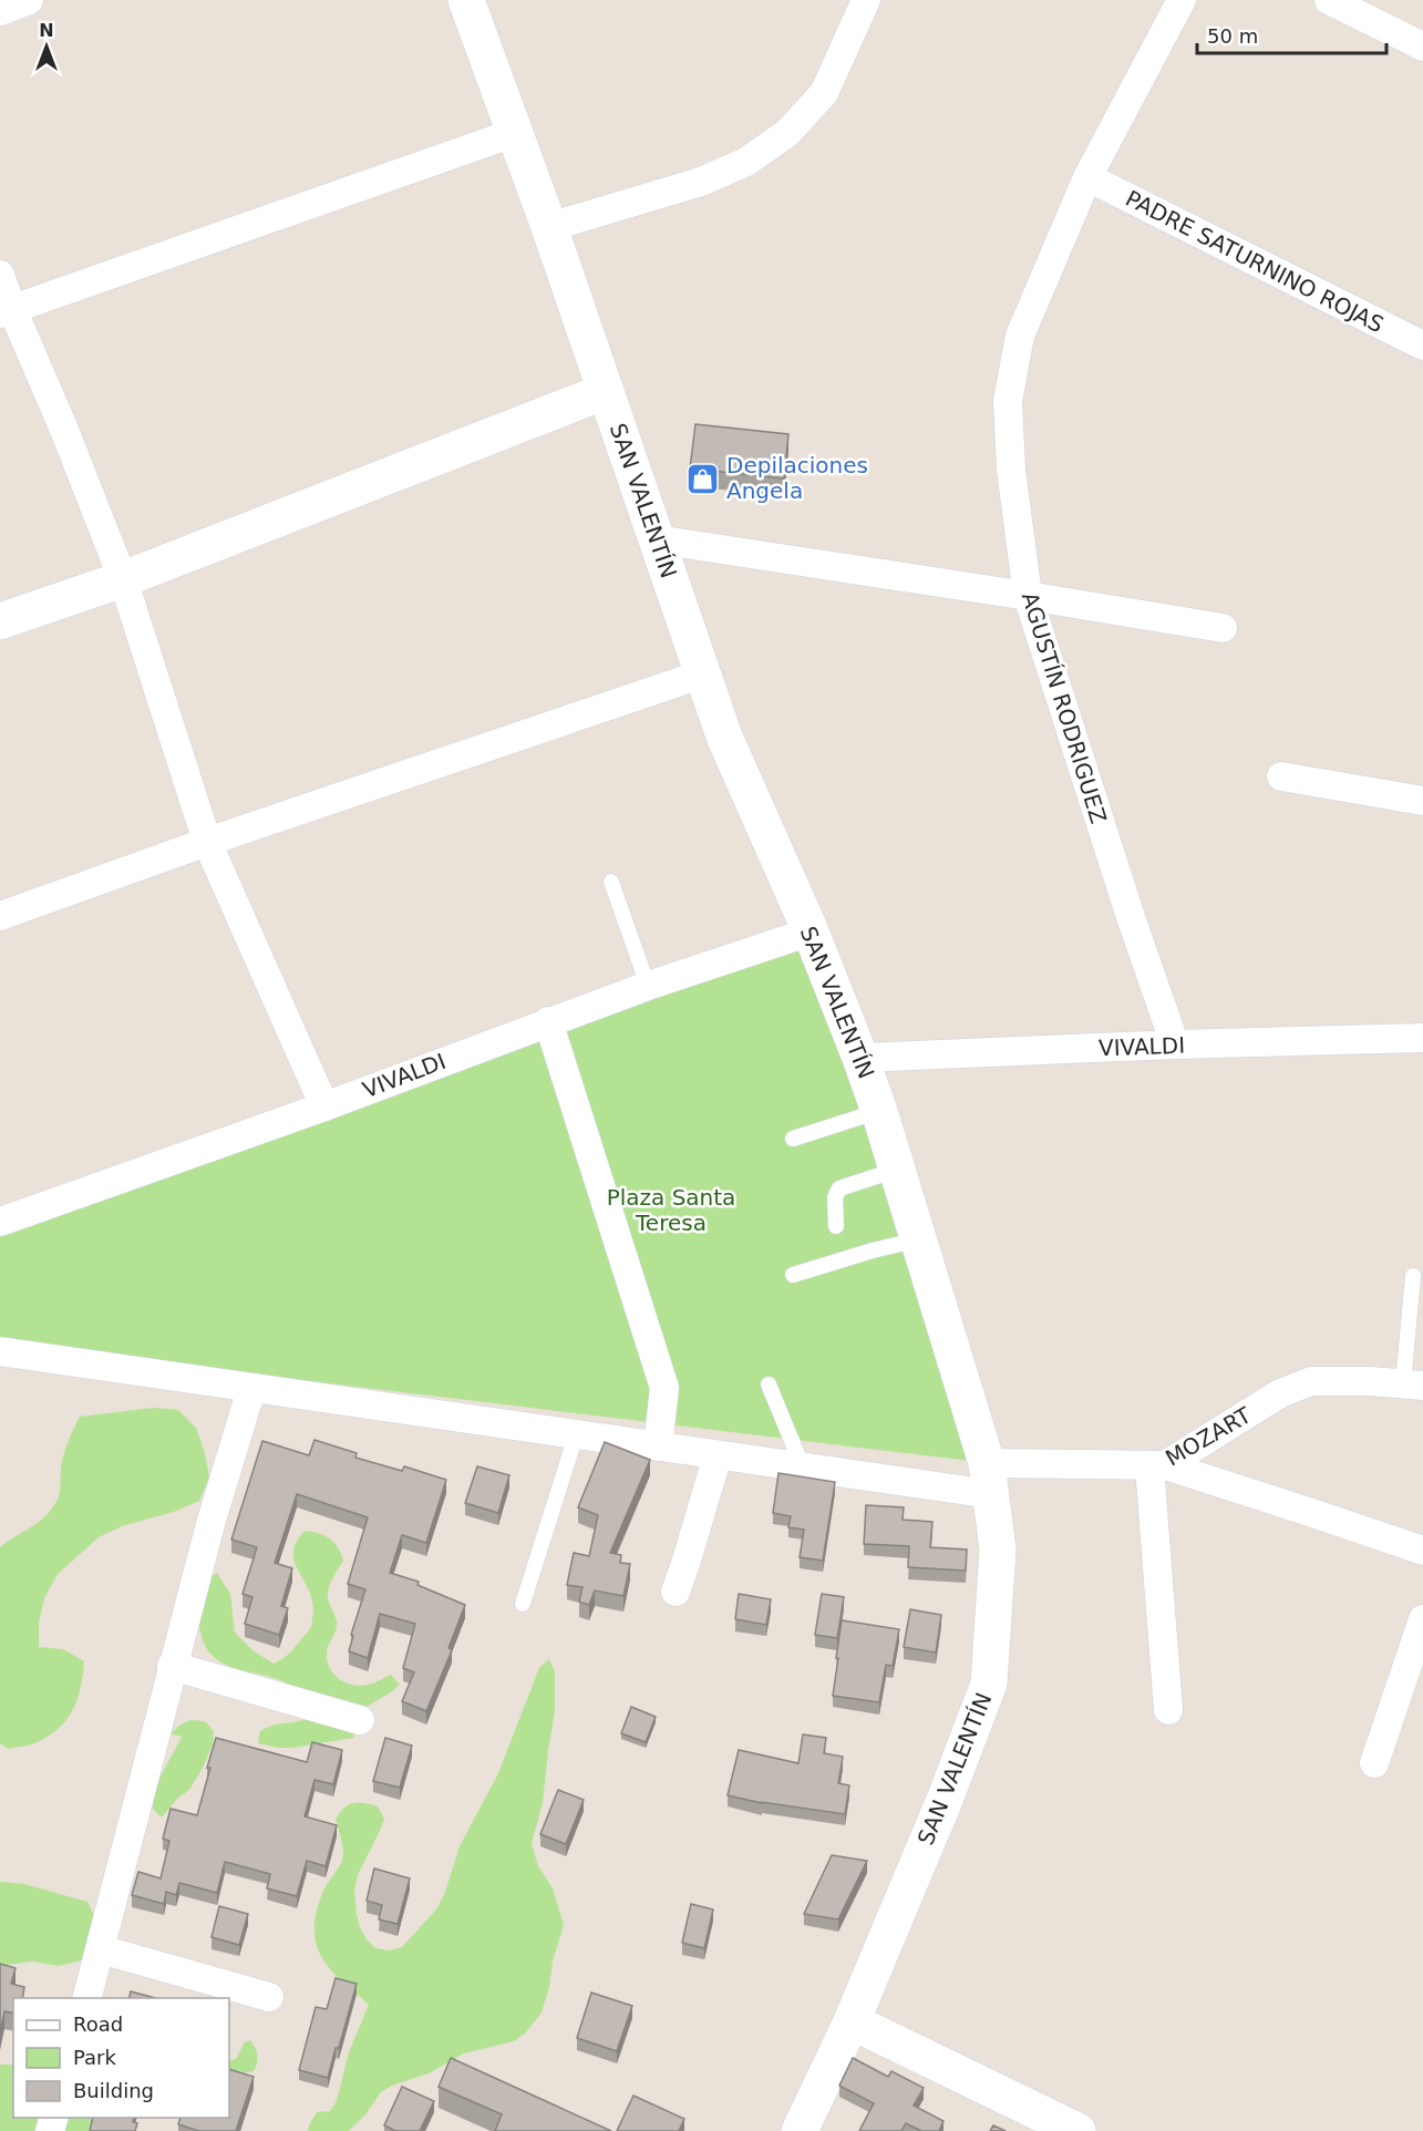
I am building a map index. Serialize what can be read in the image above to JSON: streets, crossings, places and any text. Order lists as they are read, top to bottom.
{
  "streets": {
    "main road": ["SAN VALENTÍN"],
    "street": [
      "PADRE SATURNINO ROJAS",
      "AGUSTÍN RODRIGUEZ",
      "VIVALDI",
      "MOZART"
    ]
  },
  "crossings": [
    ["PADRE SATURNINO ROJAS", "AGUSTÍN RODRIGUEZ"],
    ["SAN VALENTÍN", "VIVALDI"],
    ["SAN VALENTÍN", "MOZART"],
    ["AGUSTÍN RODRIGUEZ", "VIVALDI"]
  ],
  "parks": ["Plaza Santa Teresa"],
  "places": {
    "shop": ["Depilaciones Angela"]
  },
  "legend": ["Road", "Park", "Building"],
  "scale_bar": "50 m",
  "north": "top"
}
